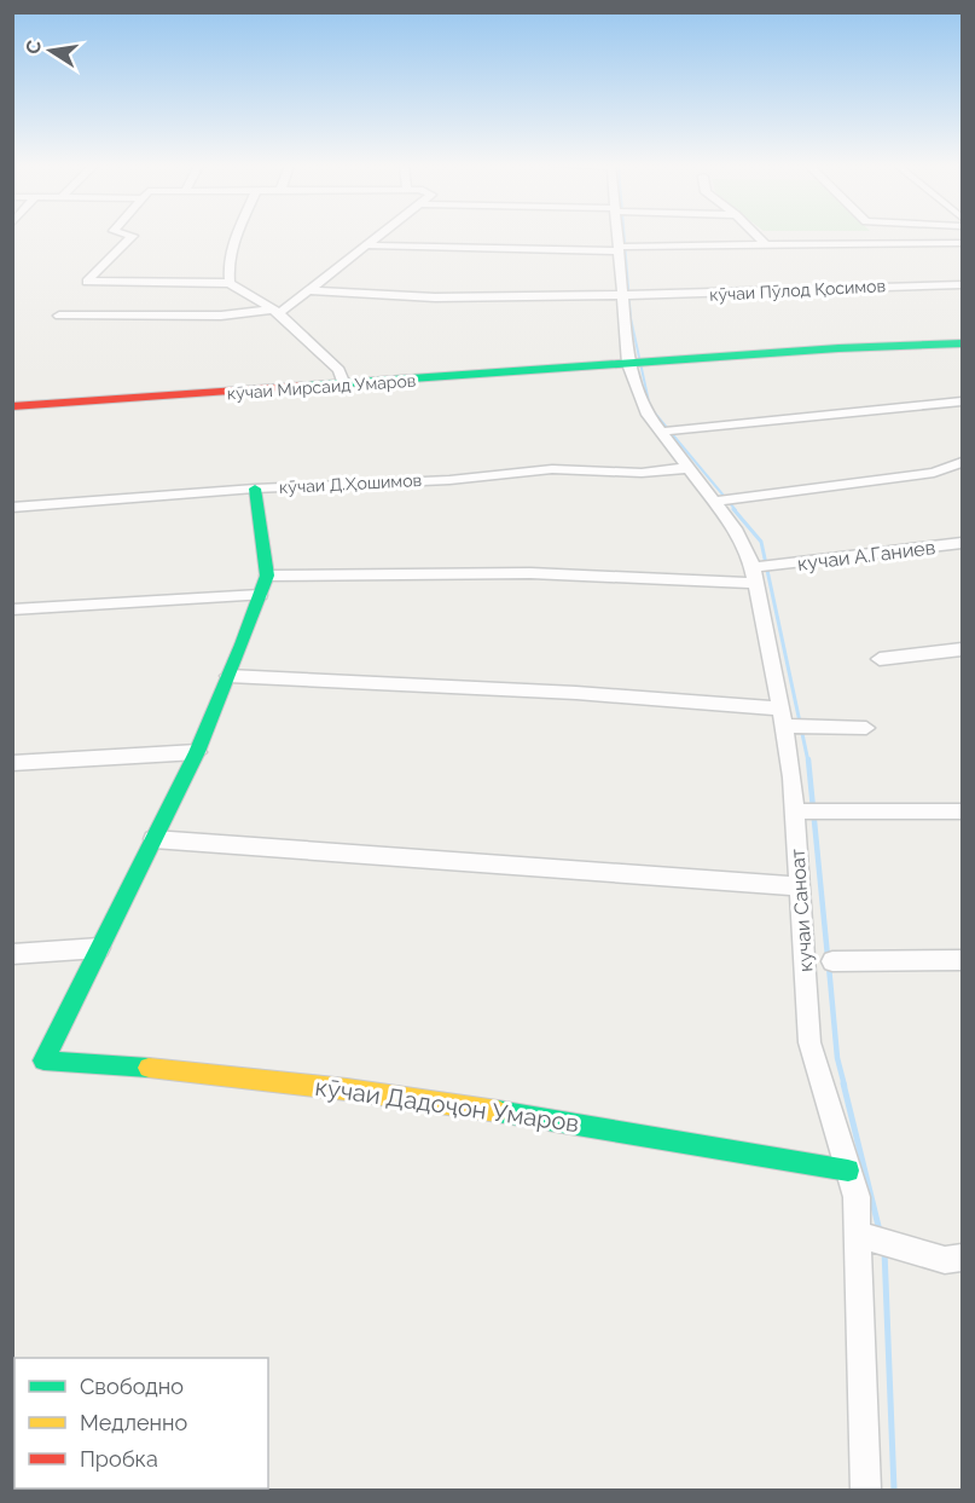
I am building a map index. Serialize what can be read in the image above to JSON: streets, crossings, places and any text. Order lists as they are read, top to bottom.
{
  "streets": {
    "street": [
      "кӯчаи Пӯлод Қосимов",
      "кӯчаи Мирсаид Умаров",
      "кӯчаи Д.Ҳошимов",
      "кучаи А.Ганиев",
      "кучаи Саноат",
      "кӯчаи Дадоҷон Умаров"
    ]
  },
  "crossings": [
    ["кӯчаи Пӯлод Қосимов", "кучаи Саноат"],
    ["кӯчаи Мирсаид Умаров", "кучаи Саноат"],
    ["кӯчаи Д.Ҳошимов", "кучаи Саноат"],
    ["кучаи А.Ганиев", "кучаи Саноат"],
    ["кучаи Саноат", "кӯчаи Дадоҷон Умаров"]
  ],
  "legend": ["Свободно", "Медленно", "Пробка"],
  "north": "left"
}
